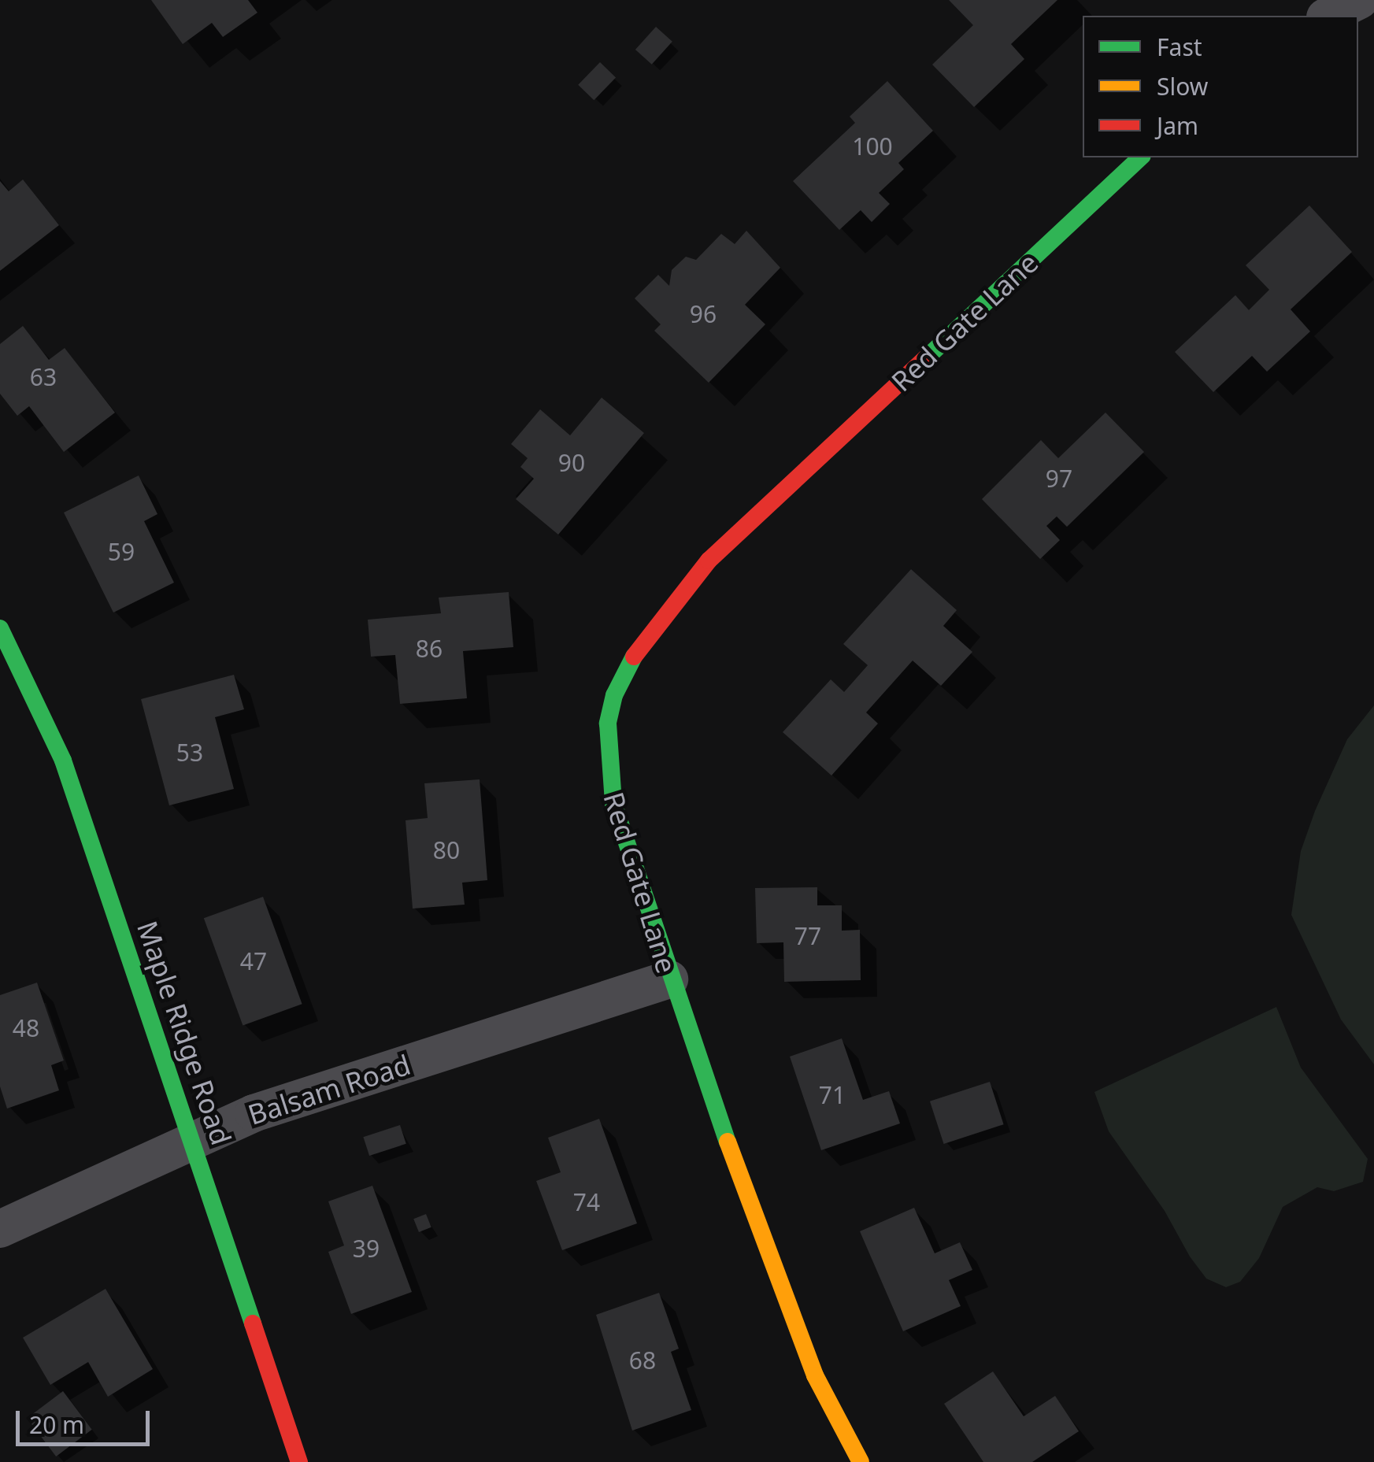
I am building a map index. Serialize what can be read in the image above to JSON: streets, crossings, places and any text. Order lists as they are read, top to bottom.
{
  "streets": {
    "street": ["Red Gate Lane", "Maple Ridge Road", "Balsam Road"]
  },
  "crossings": [
    ["Red Gate Lane", "Balsam Road"],
    ["Maple Ridge Road", "Balsam Road"]
  ],
  "house_numbers": [
    "100",
    "96",
    "63",
    "90",
    "97",
    "59",
    "86",
    "53",
    "80",
    "77",
    "47",
    "48",
    "71",
    "74",
    "39",
    "68"
  ],
  "legend": ["Fast", "Slow", "Jam"],
  "scale_bar": "20 m"
}
